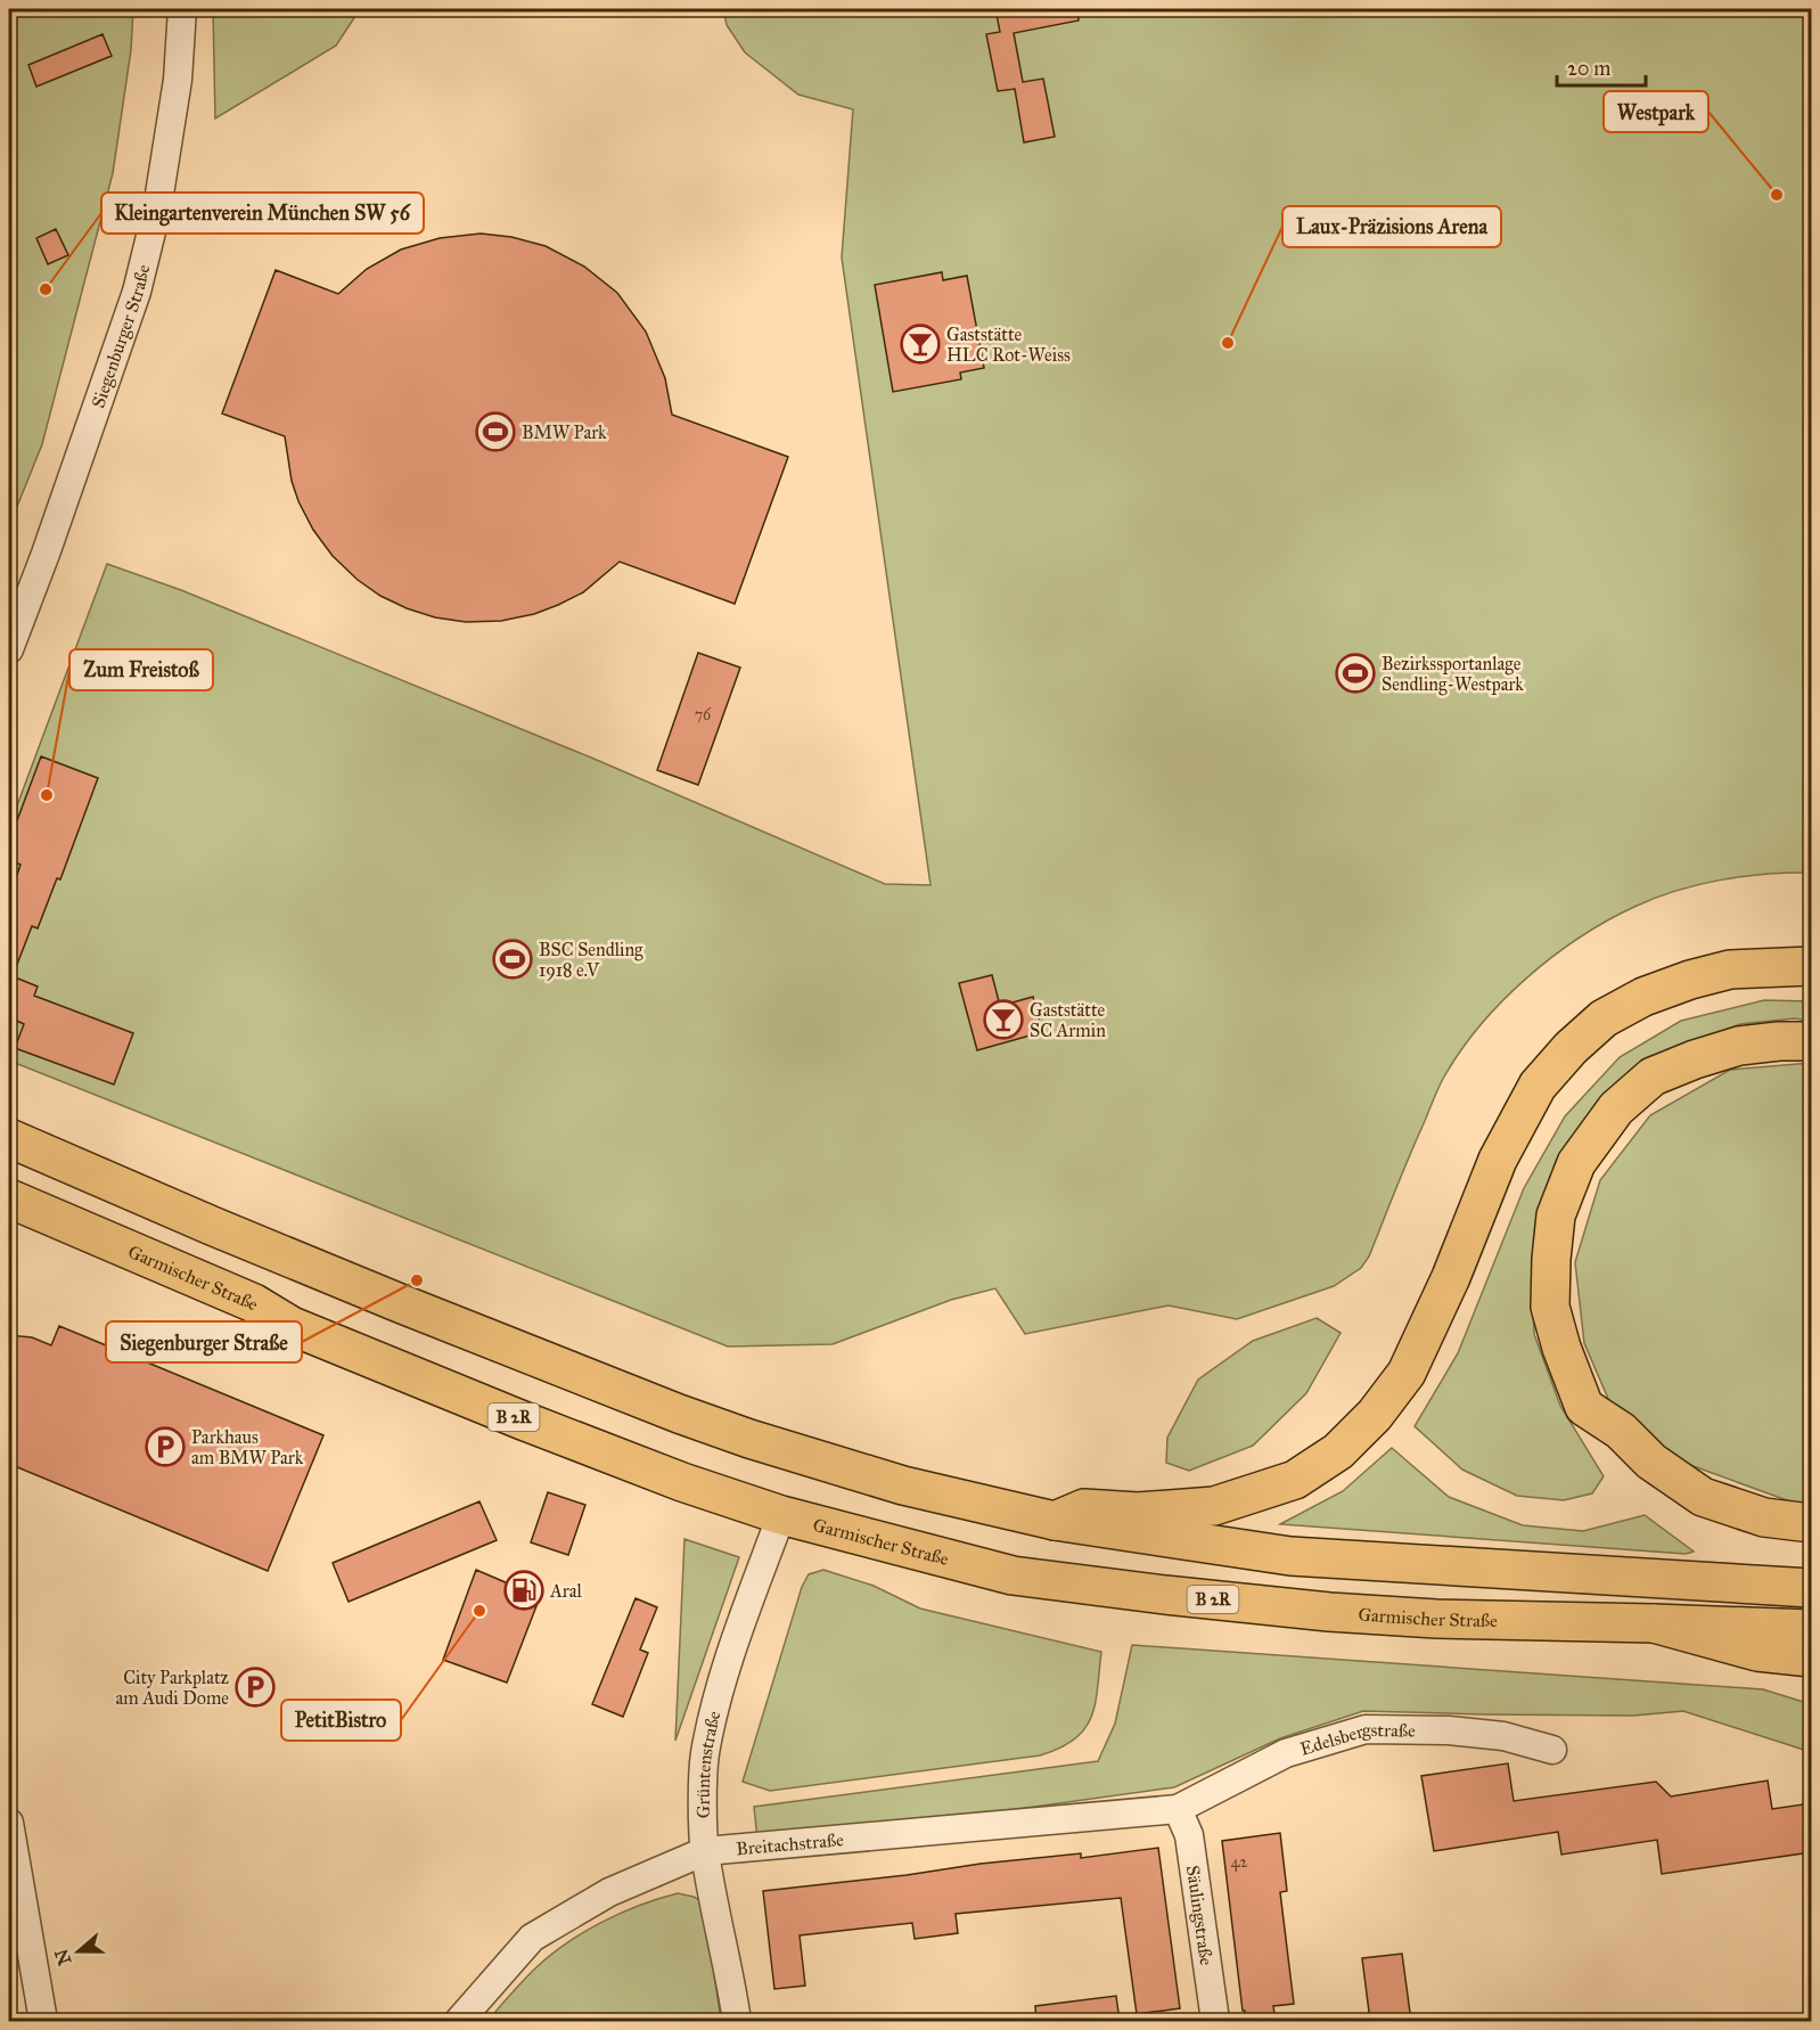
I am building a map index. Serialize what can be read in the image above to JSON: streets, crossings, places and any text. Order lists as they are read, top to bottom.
{
  "streets": {
    "highway": ["Garmischer Straße", "B 2R"],
    "street": [
      "Siegenburger Straße",
      "Edelsbergstraße",
      "Grüntenstraße",
      "Breitachstraße",
      "Säulingstraße"
    ]
  },
  "crossings": [
    ["Garmischer Straße", "Grüntenstraße"],
    ["Edelsbergstraße", "Breitachstraße"],
    ["Edelsbergstraße", "Säulingstraße"],
    ["Grüntenstraße", "Breitachstraße"],
    ["Breitachstraße", "Säulingstraße"]
  ],
  "places": {
    "other": [
      "Westpark",
      "Kleingartenverein München SW 56",
      "Laux-Präzisions Arena",
      "Zum Freistoß",
      "Siegenburger Straße",
      "PetitBistro"
    ],
    "bar": ["Gaststätte HLC Rot-Weiss", "Gaststätte SC Armin"],
    "sports": ["BMW Park", "Bezirkssportanlage Sendling-Westpark", "BSC Sendling 1918 e.V"],
    "parking": ["Parkhaus am BMW Park", "City Parkplatz am Audi Dome"],
    "fuel station": ["Aral"]
  },
  "house_numbers": ["76", "42"],
  "scale_bar": "20 m",
  "north": "left"
}
